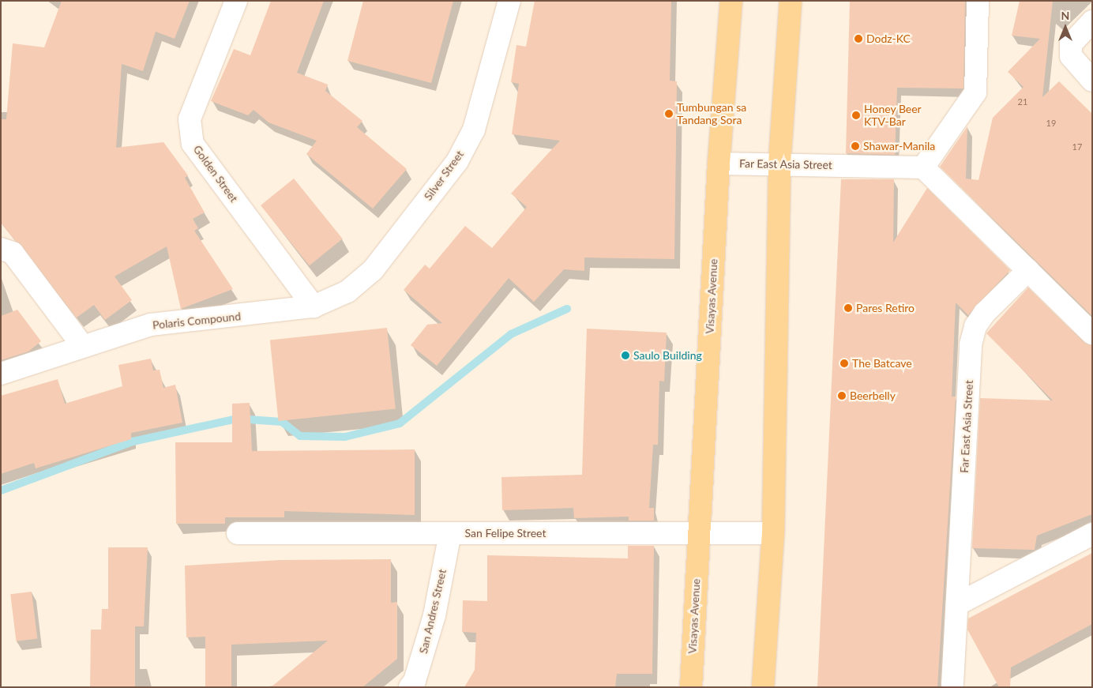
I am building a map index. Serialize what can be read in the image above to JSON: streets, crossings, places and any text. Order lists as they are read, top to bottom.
{
  "streets": {
    "main road": ["Visayas Avenue"],
    "street": [
      "Far East Asia Street",
      "Golden Street",
      "Silver Street",
      "Polaris Compound",
      "San Felipe Street",
      "San Andres Street"
    ]
  },
  "crossings": [
    ["Far East Asia Street", "Visayas Avenue"],
    ["Golden Street", "Silver Street"],
    ["Golden Street", "Polaris Compound"],
    ["Silver Street", "Polaris Compound"],
    ["Visayas Avenue", "San Felipe Street"],
    ["San Felipe Street", "San Andres Street"]
  ],
  "places": [
    "Dodz-KC",
    "Tumbungan sa Tandang Sora",
    "Honey Beer KTV-Bar",
    "Shawar-Manila",
    "Pares Retiro",
    "Saulo Building",
    "The Batcave",
    "Beerbelly"
  ],
  "house_numbers": ["21", "19", "17"],
  "north": "top"
}
